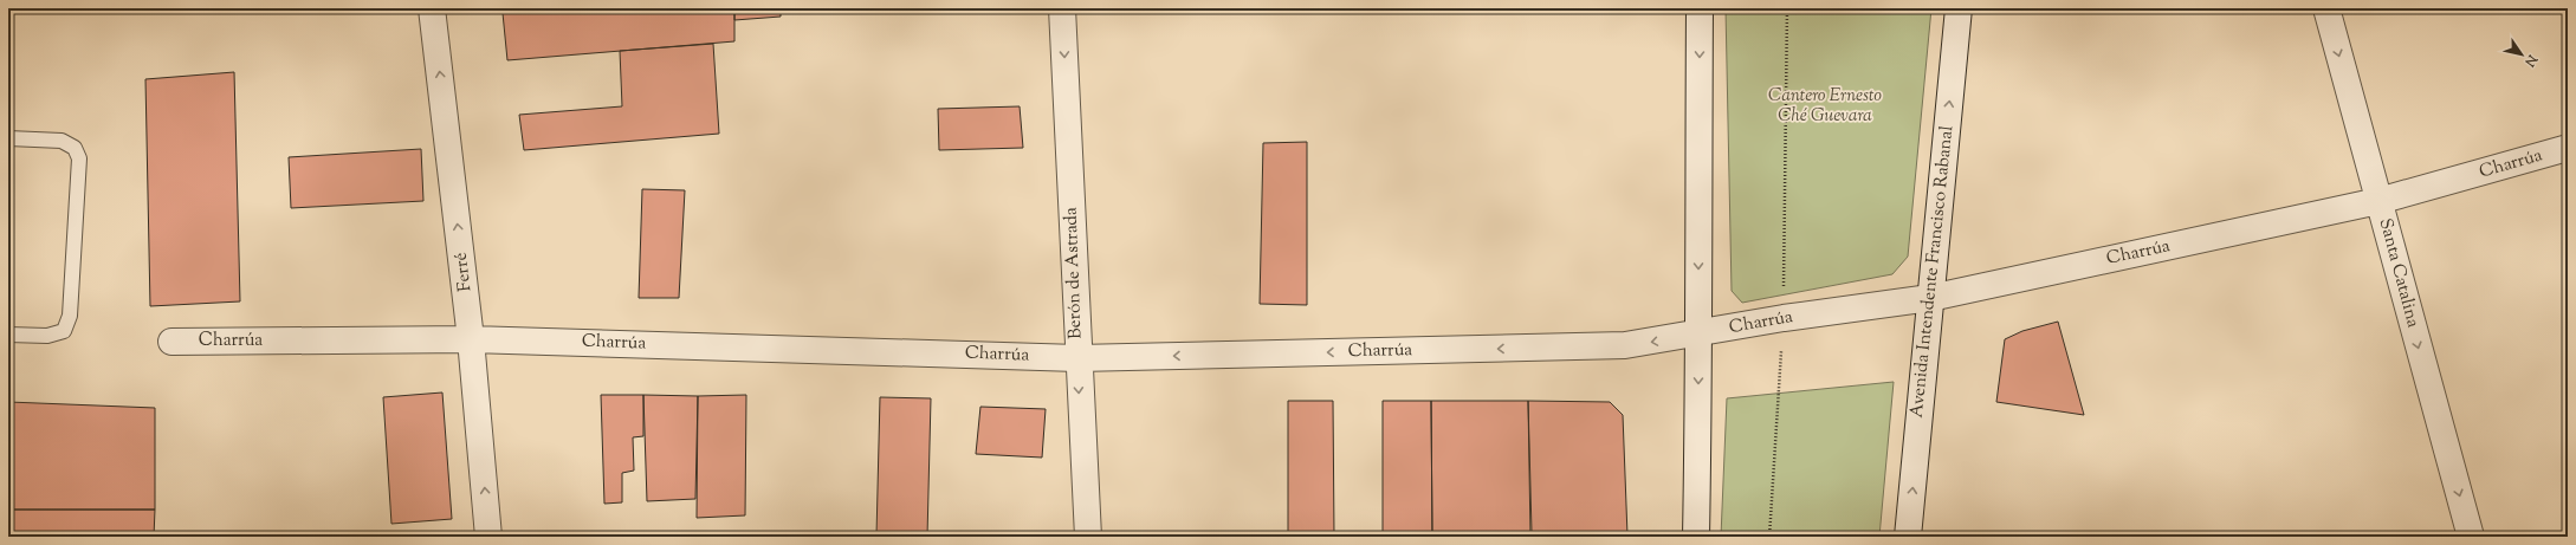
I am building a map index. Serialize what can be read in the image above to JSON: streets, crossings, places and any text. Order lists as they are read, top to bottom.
{
  "streets": {
    "street": [
      "Charrúa",
      "Ferré",
      "Avenida Intendente Francisco Rabanal",
      "Berón de Astrada",
      "Santa Catalina"
    ]
  },
  "crossings": [
    ["Charrúa", "Ferré"],
    ["Charrúa", "Avenida Intendente Francisco Rabanal"],
    ["Charrúa", "Berón de Astrada"],
    ["Charrúa", "Santa Catalina"]
  ],
  "one_way": ["Ferré", "Berón de Astrada", "Santa Catalina"],
  "parks": ["Cantero Ernesto Ché Guevara"],
  "north": "bottom right"
}
